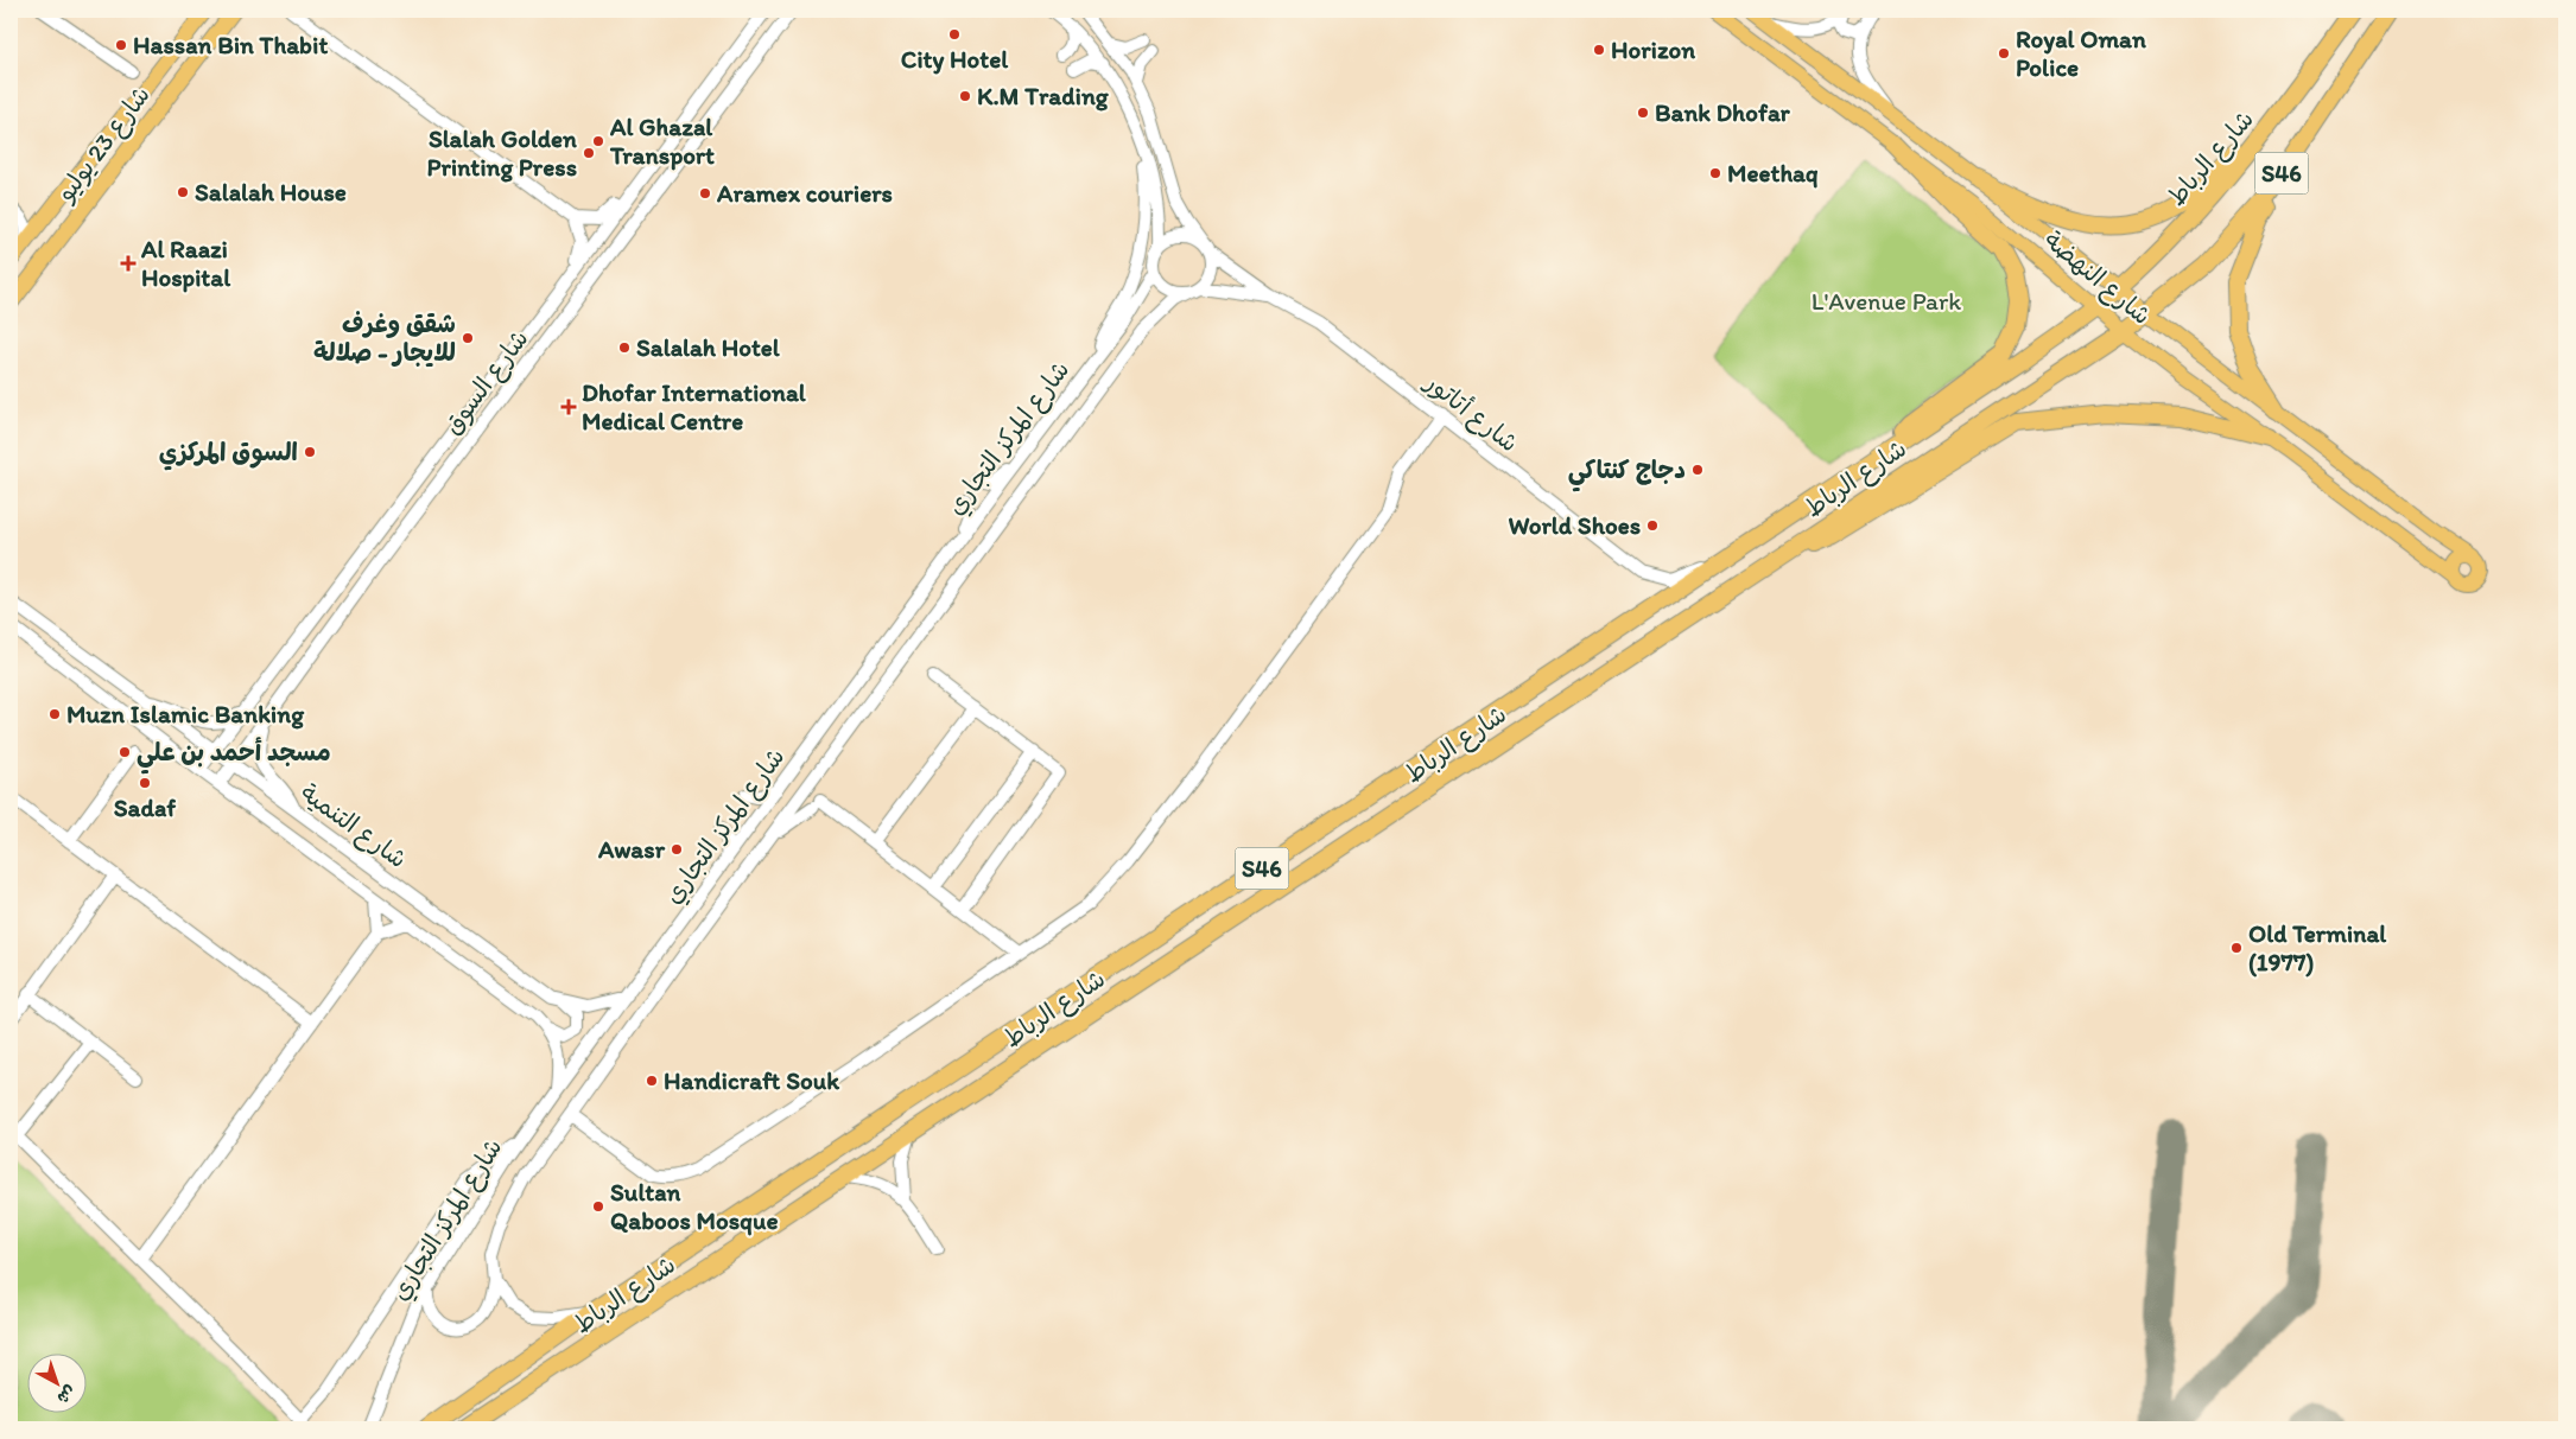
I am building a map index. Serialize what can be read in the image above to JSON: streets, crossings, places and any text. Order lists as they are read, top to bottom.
{
  "streets": {
    "highway": ["شارع الرباط", "S46"],
    "main road": ["شارع 23 يوليو", "شارع النهضة"],
    "street": [
      "شارع السوق",
      "شارع أتاتور",
      "شارع المركز التجاري",
      "شارع التنمية"
    ]
  },
  "crossings": [
    ["شارع الرباط", "شارع النهضة"],
    ["شارع الرباط", "شارع أتاتور"],
    ["شارع الرباط", "شارع المركز التجاري"],
    ["شارع السوق", "شارع التنمية"],
    ["شارع أتاتور", "شارع المركز التجاري"],
    ["شارع المركز التجاري", "شارع التنمية"]
  ],
  "parks": ["L'Avenue Park"],
  "places": {
    "other": [
      "City Hotel",
      "Hassan Bin Thabit",
      "Horizon",
      "Royal Oman Police",
      "K.M Trading",
      "Bank Dhofar",
      "Al Ghazal Transport",
      "Slalah Golden Printing Press",
      "Meethaq",
      "Salalah House",
      "Aramex couriers",
      "شقق وغرف للايجار - صلالة",
      "Salalah Hotel",
      "السوق المركزي",
      "دجاج كنتاكي",
      "World Shoes",
      "Muzn Islamic Banking",
      "مسجد أحمد بن علي",
      "Sadaf",
      "Awasr",
      "Old Terminal (1977)",
      "Handicraft Souk",
      "Sultan Qaboos Mosque"
    ],
    "health": ["Al Raazi Hospital", "Dhofar International Medical Centre"]
  },
  "north": "bottom right"
}
